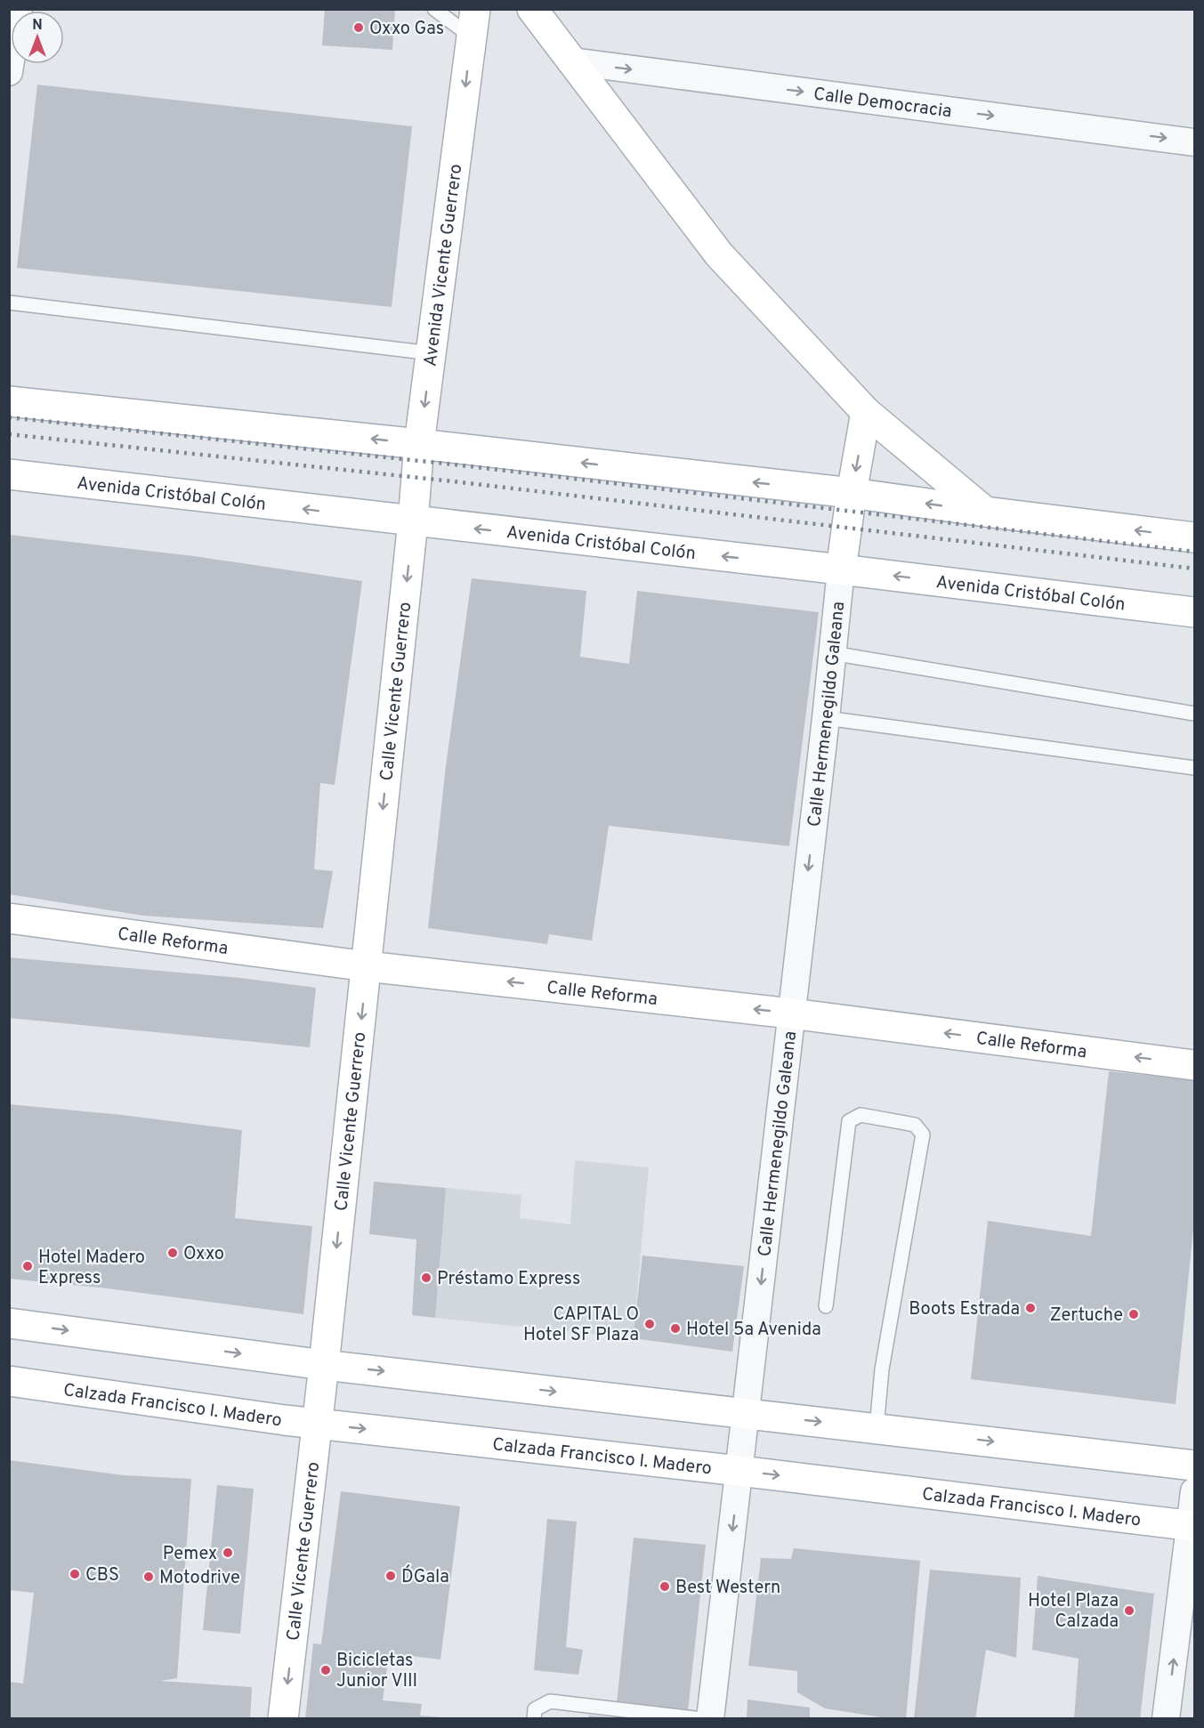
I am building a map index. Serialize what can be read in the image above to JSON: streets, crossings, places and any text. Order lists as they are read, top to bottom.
{
  "streets": {
    "main road": [
      "Avenida Vicente Guerrero",
      "Avenida Cristóbal Colón",
      "Calle Vicente Guerrero",
      "Calle Reforma",
      "Calzada Francisco I. Madero"
    ],
    "street": ["Calle Democracia", "Calle Hermenegildo Galeana"]
  },
  "crossings": [
    ["Avenida Vicente Guerrero", "Avenida Cristóbal Colón"],
    ["Avenida Vicente Guerrero", "Calle Vicente Guerrero"],
    ["Avenida Cristóbal Colón", "Calle Vicente Guerrero"],
    ["Avenida Cristóbal Colón", "Calle Hermenegildo Galeana"],
    ["Calle Vicente Guerrero", "Calle Reforma"],
    ["Calle Vicente Guerrero", "Calzada Francisco I. Madero"],
    ["Calle Hermenegildo Galeana", "Calle Reforma"],
    ["Calle Hermenegildo Galeana", "Calzada Francisco I. Madero"]
  ],
  "one_way": [
    "Calle Democracia",
    "Avenida Vicente Guerrero",
    "Calle Vicente Guerrero",
    "Calle Hermenegildo Galeana",
    "Calle Reforma"
  ],
  "places": [
    "Oxxo Gas",
    "Oxxo",
    "Hotel Madero Express",
    "Préstamo Express",
    "Boots Estrada",
    "Zertuche",
    "CAPITAL O Hotel SF Plaza",
    "Hotel 5a Avenida",
    "Pemex",
    "CBS",
    "D´Gala",
    "Motodrive",
    "Best Western",
    "Hotel Plaza Calzada",
    "Bicicletas Junior VIII"
  ],
  "north": "top"
}
